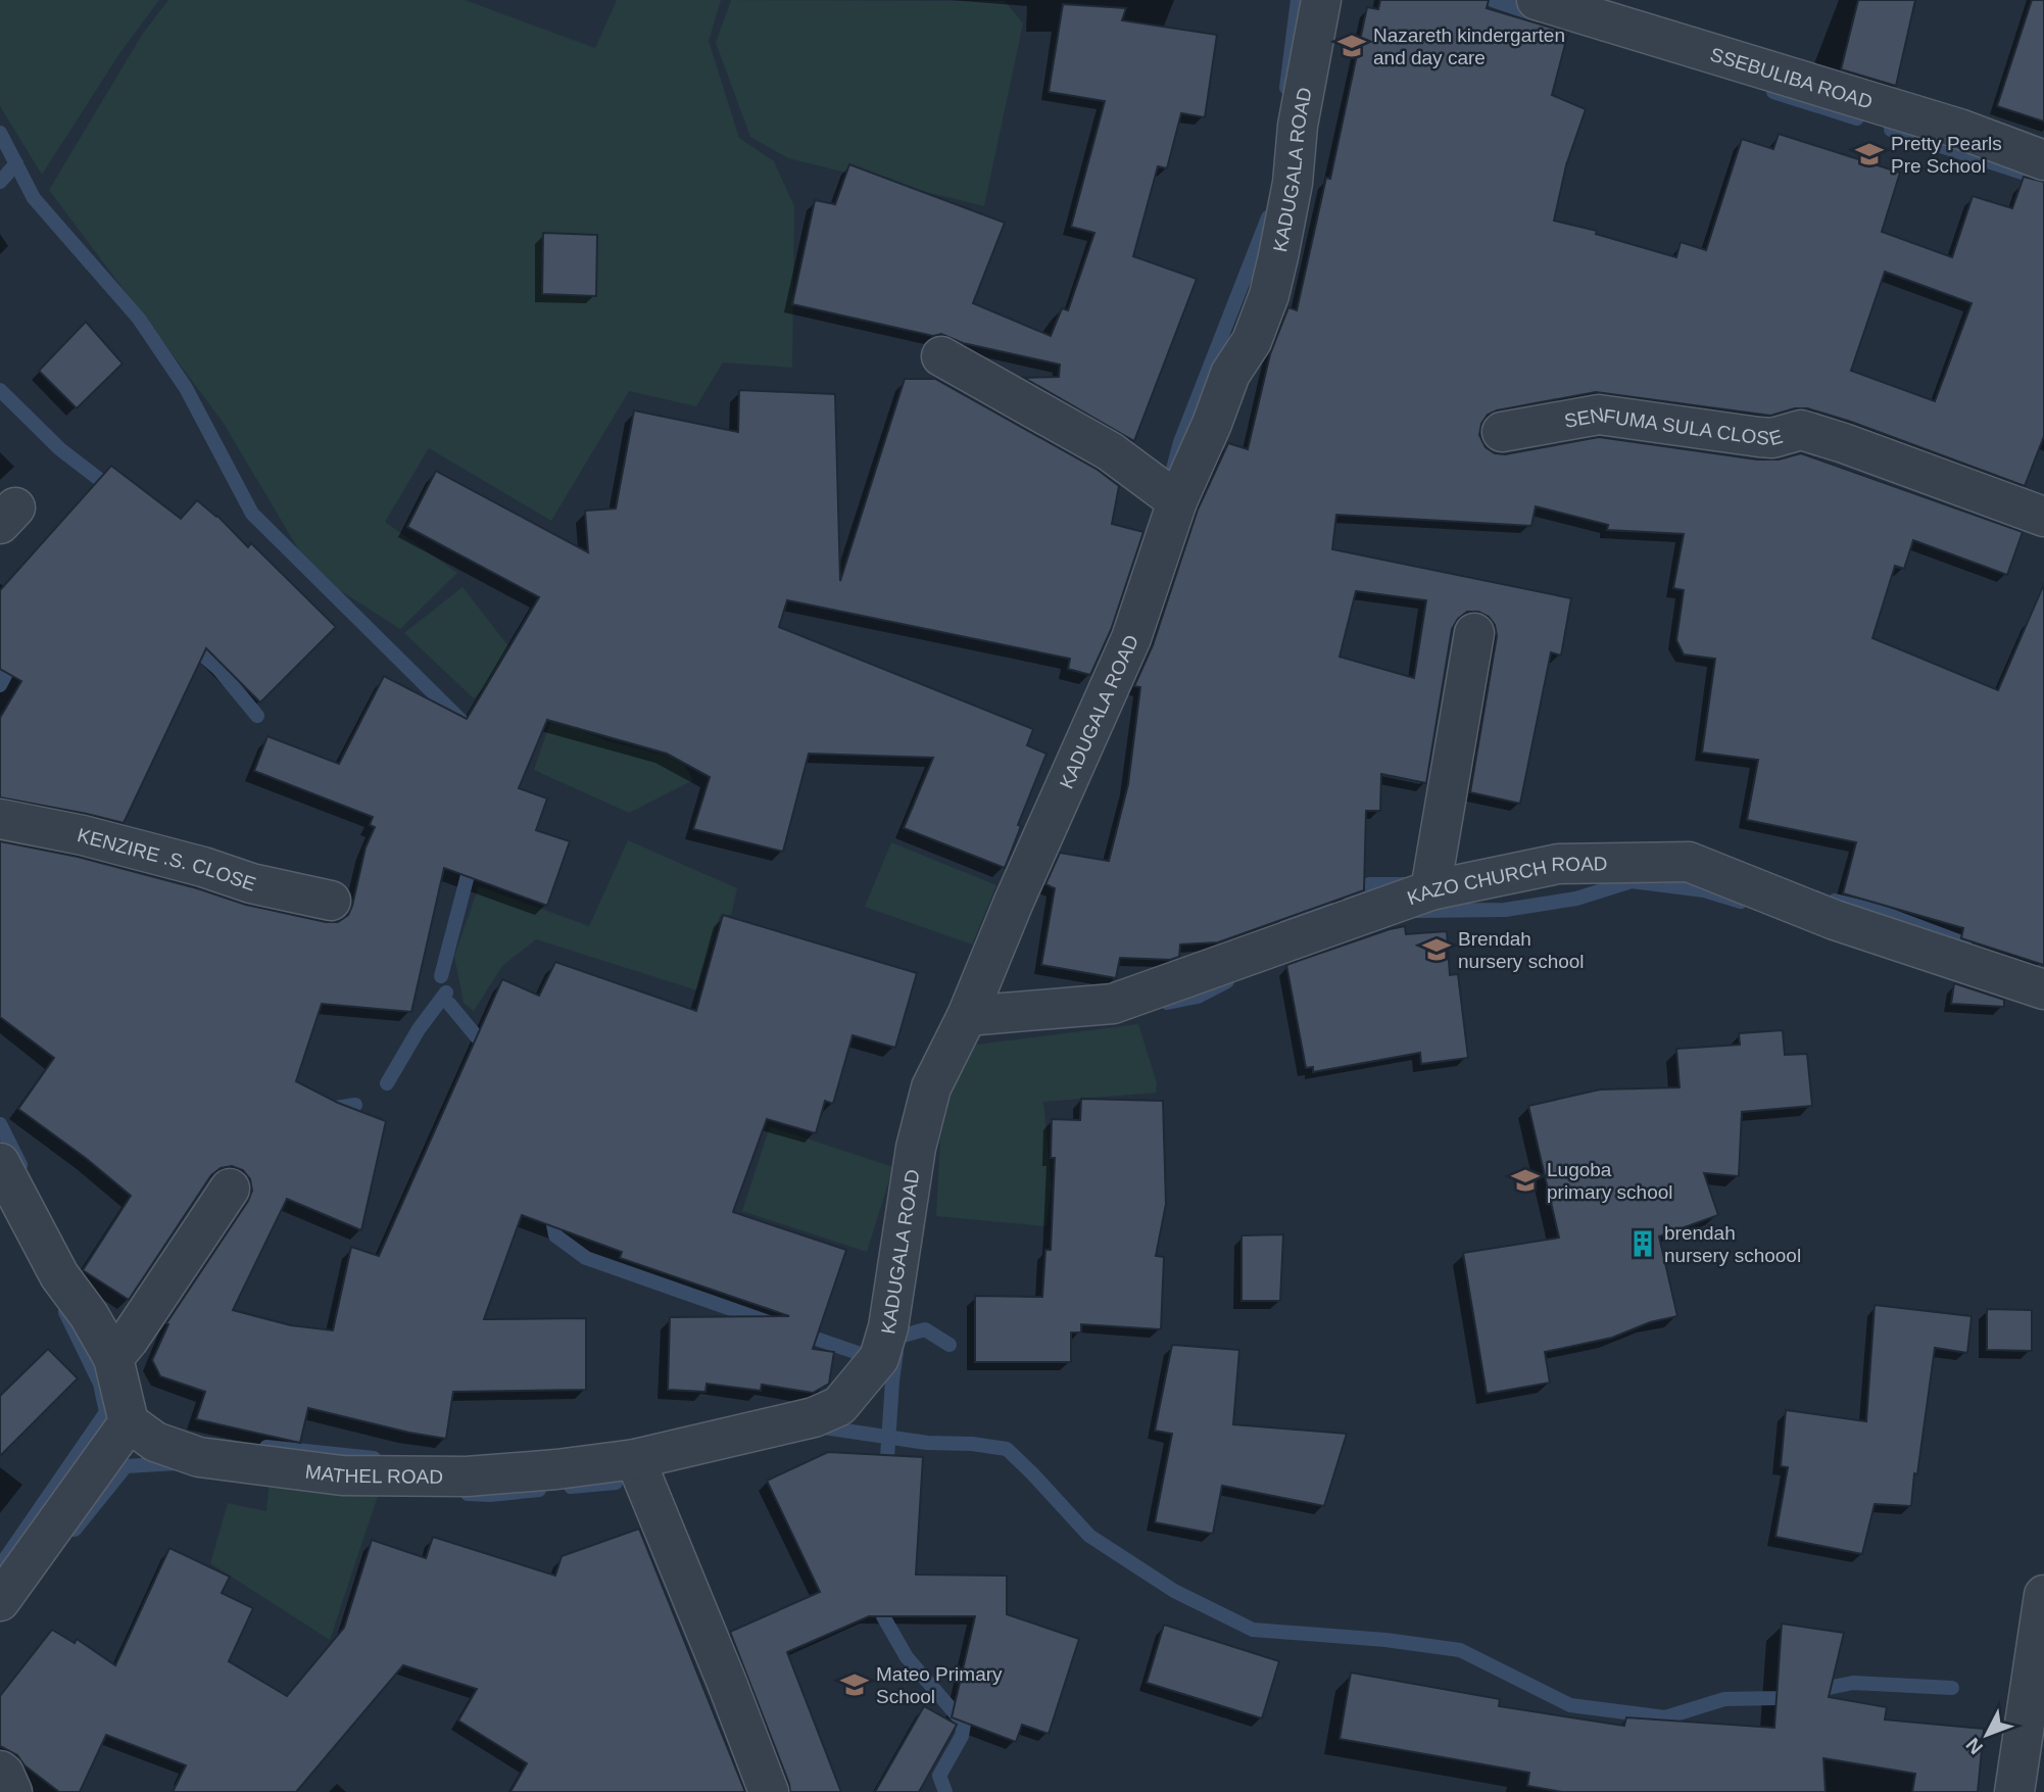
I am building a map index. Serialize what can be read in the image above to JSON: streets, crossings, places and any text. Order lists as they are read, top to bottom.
{
  "streets": {
    "street": [
      "SSEBULIBA ROAD",
      "KADUGALA ROAD",
      "SENFUMA SULA CLOSE",
      "KENZIRE .S. CLOSE",
      "KAZO CHURCH ROAD",
      "MATHEL ROAD"
    ]
  },
  "crossings": [
    ["KADUGALA ROAD", "KAZO CHURCH ROAD"],
    ["KADUGALA ROAD", "MATHEL ROAD"]
  ],
  "places": {
    "school or university": [
      "Nazareth kindergarten and day care",
      "Pretty Pearls Pre School",
      "Brendah nursery school",
      "Lugoba primary school",
      "Mateo Primary School"
    ],
    "building": ["brendah nursery schoool"]
  },
  "north": "bottom left"
}
